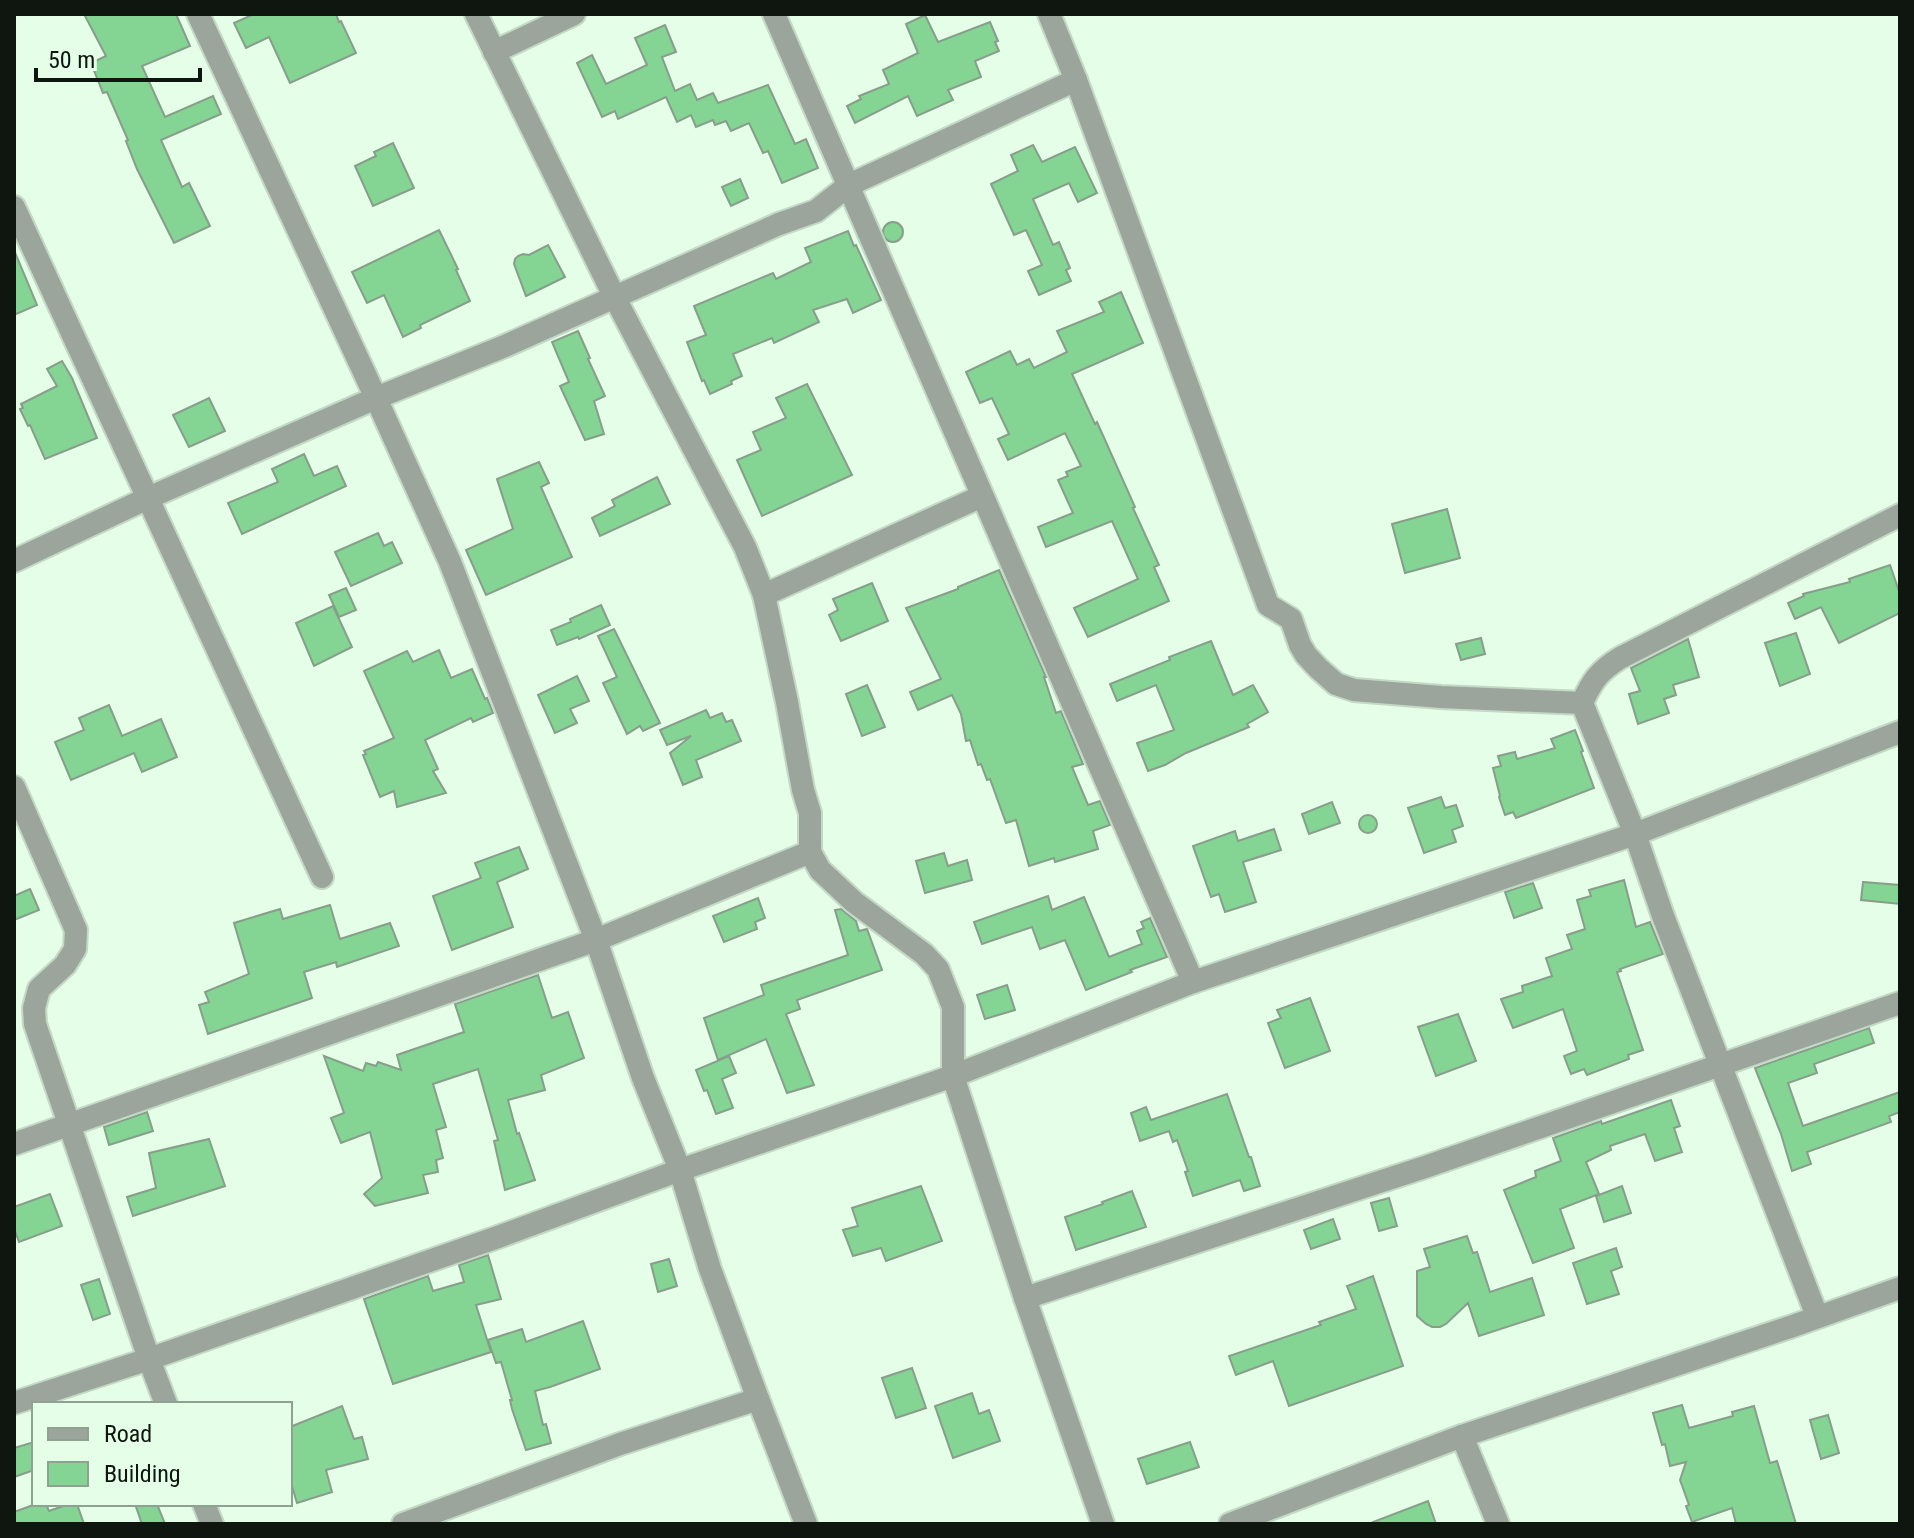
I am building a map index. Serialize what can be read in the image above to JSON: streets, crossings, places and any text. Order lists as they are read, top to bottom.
{
  "legend": ["Road", "Building"],
  "scale_bar": "50 m"
}
